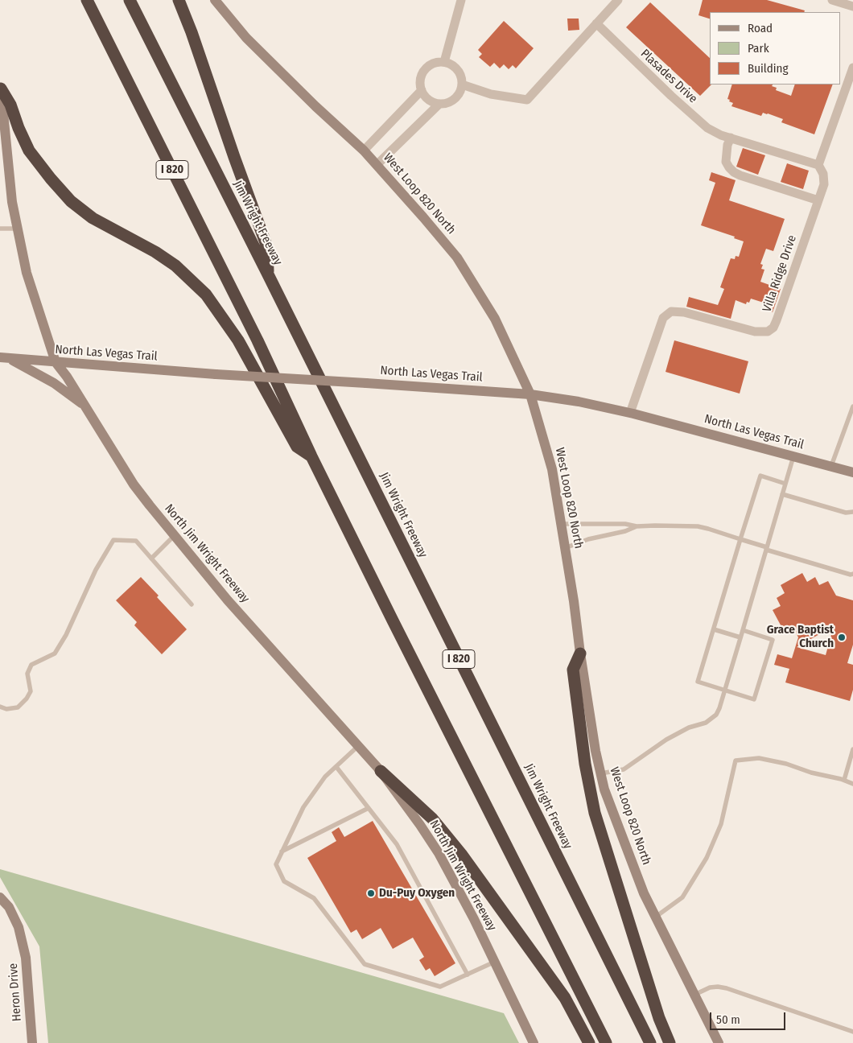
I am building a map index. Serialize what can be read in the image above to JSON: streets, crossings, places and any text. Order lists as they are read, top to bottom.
{
  "streets": {
    "highway": ["I 820", "Jim Wright Freeway"],
    "street": [
      "Plasades Drive",
      "West Loop 820 North",
      "Villa Ridge Drive",
      "North Las Vegas Trail",
      "North Jim Wright Freeway",
      "Heron Drive"
    ]
  },
  "crossings": [
    ["Plasades Drive", "Villa Ridge Drive"],
    ["West Loop 820 North", "North Las Vegas Trail"],
    ["Villa Ridge Drive", "North Las Vegas Trail"],
    ["North Las Vegas Trail", "North Jim Wright Freeway"]
  ],
  "places": ["Grace Baptist Church", "Du-Puy Oxygen"],
  "legend": ["Road", "Park", "Building"],
  "scale_bar": "50 m"
}
